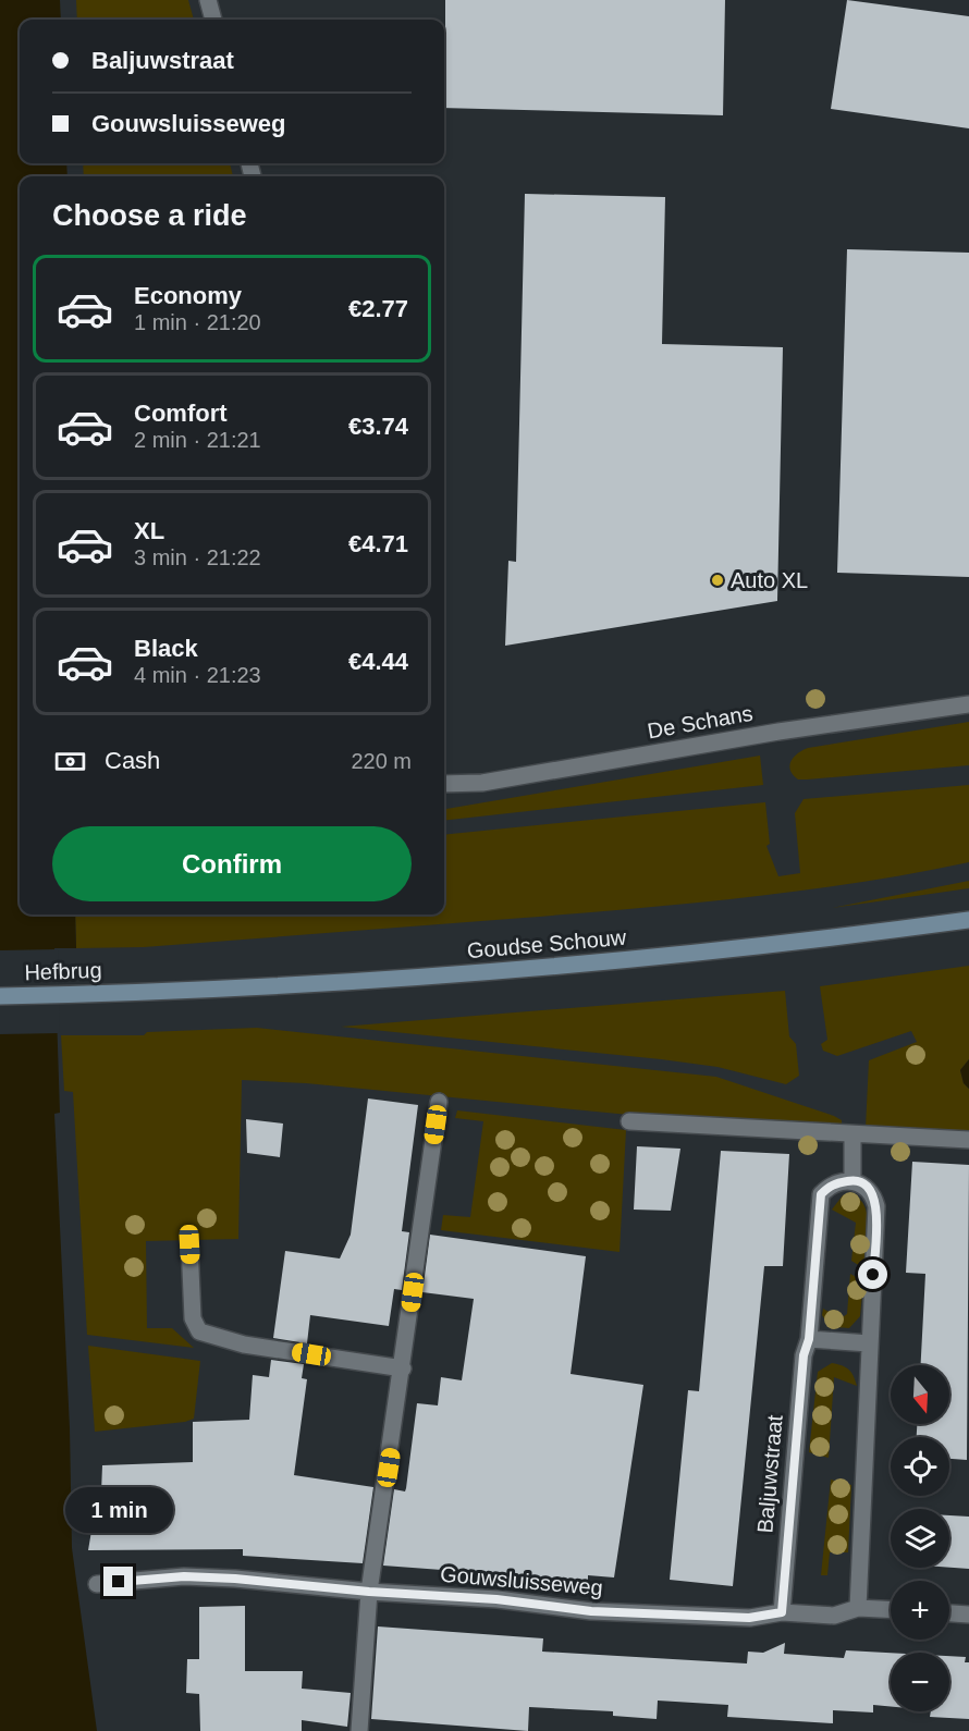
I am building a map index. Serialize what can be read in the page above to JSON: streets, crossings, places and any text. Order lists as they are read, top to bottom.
{
  "streets": {
    "main road": ["Goudse Schouw", "Hefbrug"],
    "street": ["De Schans", "Baljuwstraat", "Gouwsluisseweg"]
  },
  "crossings": [
    ["Goudse Schouw", "Hefbrug"],
    ["Baljuwstraat", "Gouwsluisseweg"]
  ],
  "places": ["Auto XL"],
  "north": "bottom",
  "page": {
    "banner": ["Baljuwstraat", "Gouwsluisseweg"],
    "heading": "Choose a ride",
    "list": [
      {
        "name": "Economy",
        "note": "1 min · 21:20",
        "value": "€2.77"
      },
      {
        "name": "Comfort",
        "note": "2 min · 21:21",
        "value": "€3.74"
      },
      {
        "name": "XL",
        "note": "3 min · 21:22",
        "value": "€4.71"
      },
      {
        "name": "Black",
        "note": "4 min · 21:23",
        "value": "€4.44"
      }
    ],
    "pay": ["Cash", "220 m"],
    "buttons": "Confirm",
    "map_buttons": ["+", "−"],
    "bubble": "1 min"
  }
}
